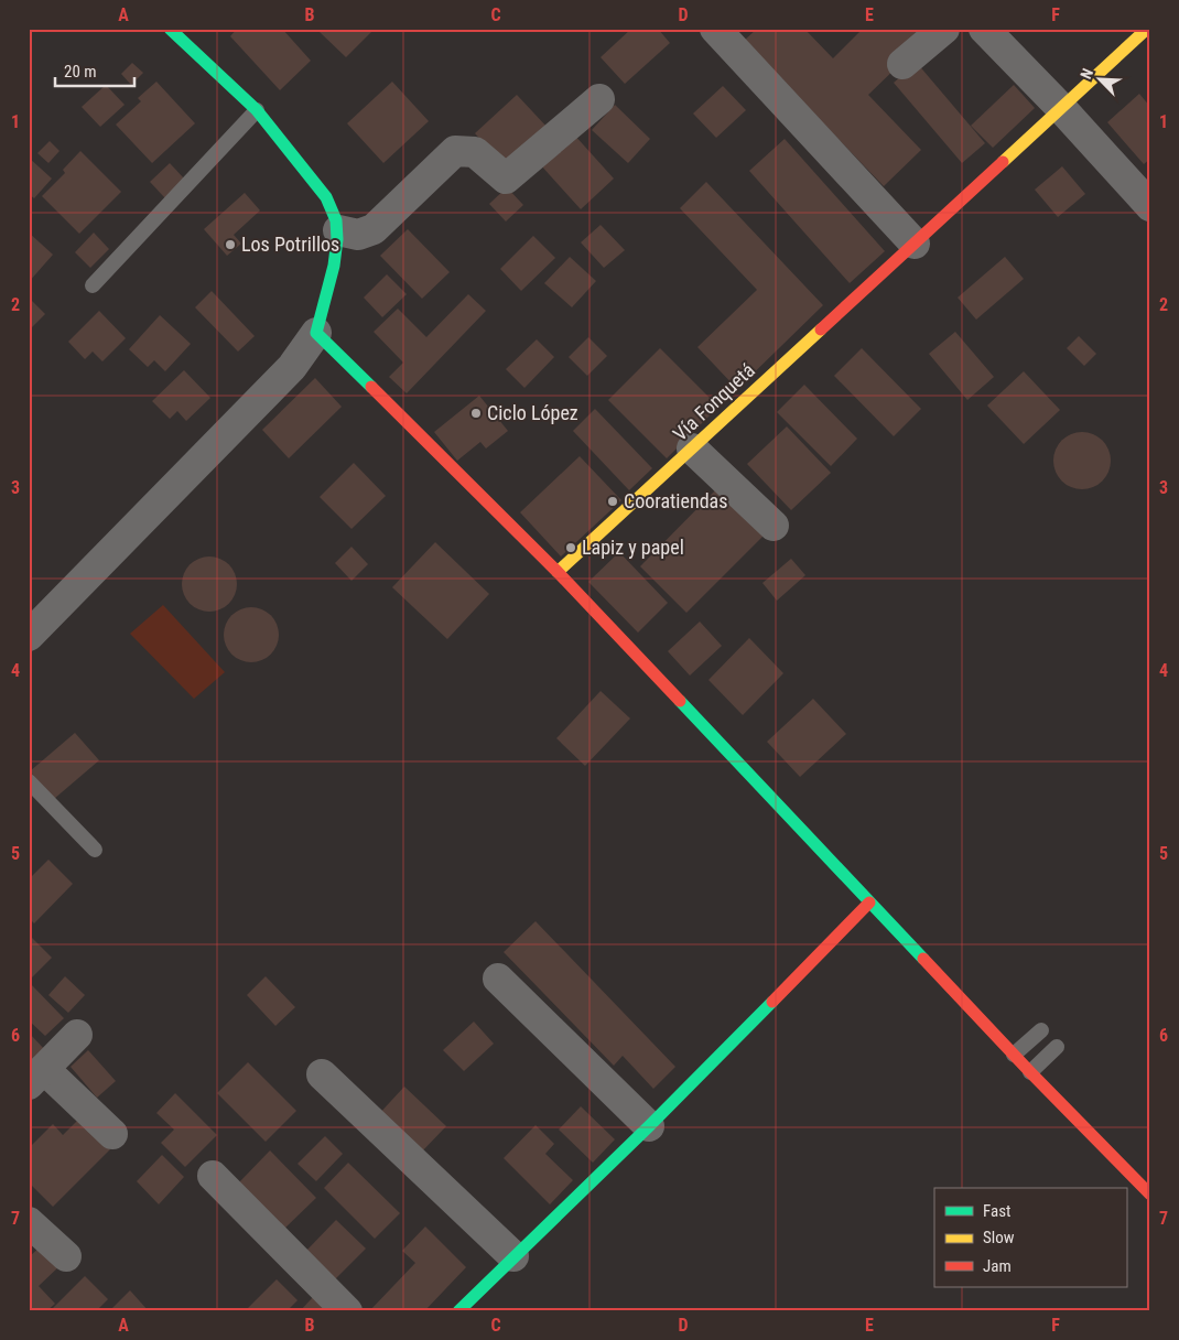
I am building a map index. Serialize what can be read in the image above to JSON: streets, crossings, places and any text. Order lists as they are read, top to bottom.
{
  "streets": {
    "street": ["Vía Fonquetá"]
  },
  "places": [
    "Los Potrillos",
    "Ciclo López",
    "Cooratiendas",
    "Lapiz y papel"
  ],
  "legend": ["Fast", "Slow", "Jam"],
  "scale_bar": "20 m",
  "north": "top left",
  "grid": {
    "columns": [
      "A",
      "B",
      "C",
      "D",
      "E",
      "F"
    ],
    "rows": [
      "1",
      "2",
      "3",
      "4",
      "5",
      "6",
      "7"
    ]
  }
}
